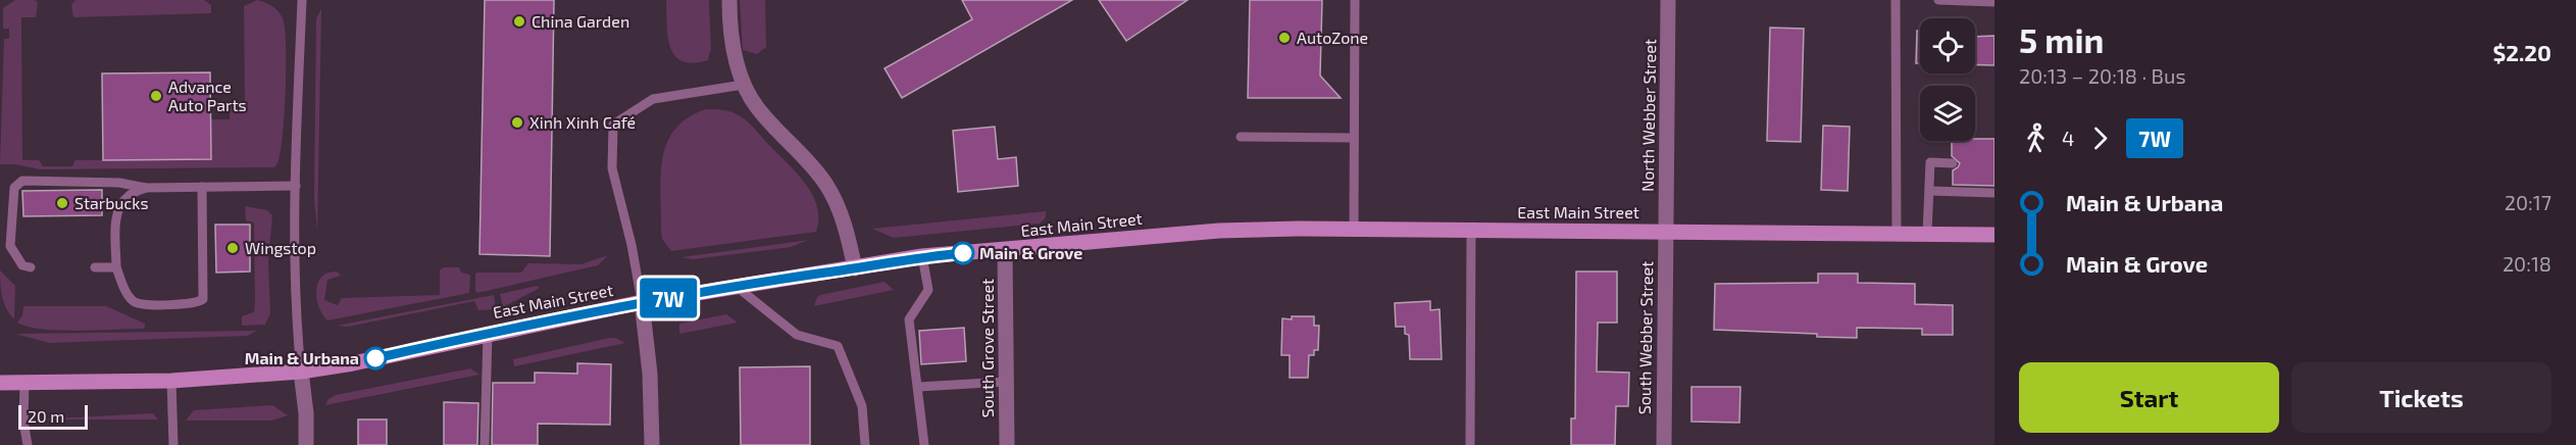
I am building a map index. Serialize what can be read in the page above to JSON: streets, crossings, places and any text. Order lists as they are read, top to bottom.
{
  "streets": {
    "main road": ["East Main Street"],
    "street": ["North Webber Street", "South Webber Street", "South Grove Street"]
  },
  "crossings": [
    ["North Webber Street", "East Main Street"],
    ["North Webber Street", "South Webber Street"],
    ["East Main Street", "South Webber Street"],
    ["East Main Street", "South Grove Street"]
  ],
  "places": [
    "China Garden",
    "AutoZone",
    "Advance Auto Parts",
    "Xinh Xinh Café",
    "Starbucks",
    "Wingstop",
    "Main & Grove",
    "Main & Urbana"
  ],
  "lines": ["bus line 7W"],
  "scale_bar": "20 m",
  "page": {
    "on_map": "7W",
    "heading": ["5 min", "20:13 – 20:18 · Bus", "$2.20"],
    "legs": ["4", "7W"],
    "list": [
      {
        "name": "Main & Urbana",
        "value": "20:17"
      },
      {
        "name": "Main & Grove",
        "value": "20:18"
      }
    ],
    "buttons": ["Start", "Tickets"],
    "scale": "20 m"
  }
}
